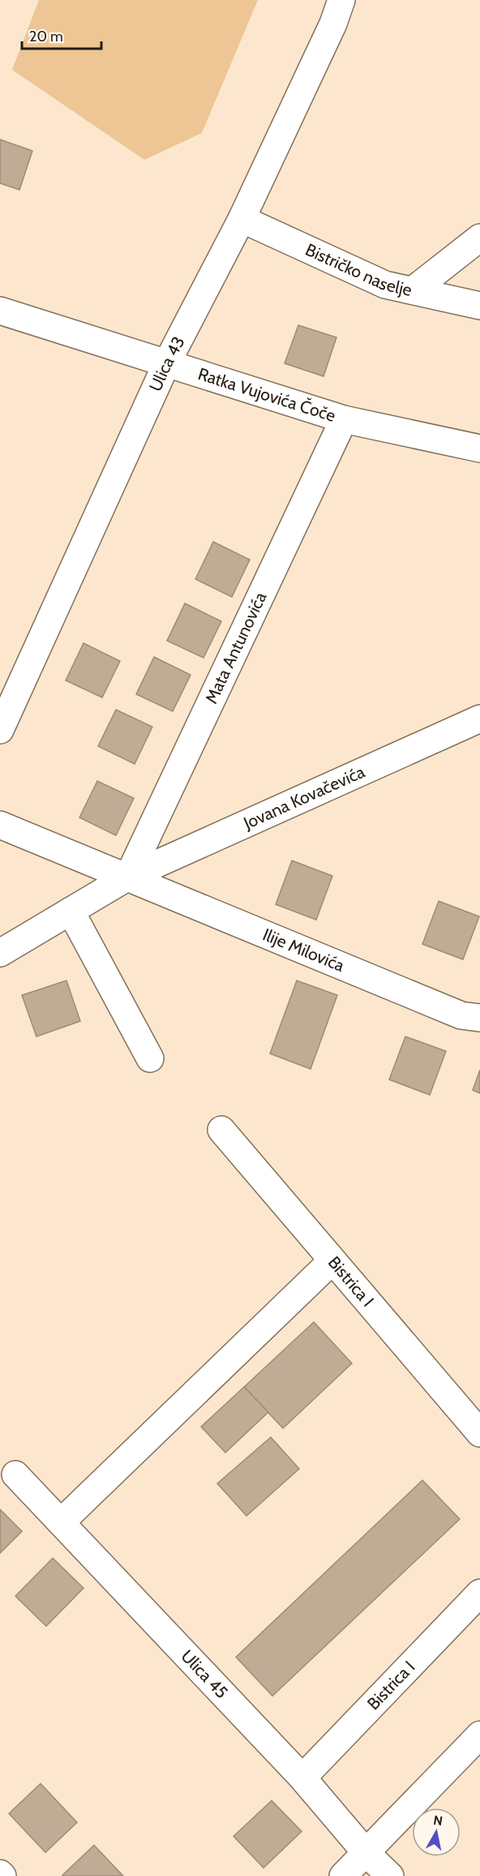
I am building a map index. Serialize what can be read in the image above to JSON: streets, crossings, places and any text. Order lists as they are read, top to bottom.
{
  "streets": {
    "street": [
      "Bistričko naselje",
      "Ulica 43",
      "Ratka Vujovića Čoče",
      "Mata Antunovića",
      "Jovana Kovačevića",
      "Ilije Milovića",
      "Bistrica I",
      "Ulica 45"
    ]
  },
  "crossings": [
    ["Bistričko naselje", "Ulica 43"],
    ["Ulica 43", "Ratka Vujovića Čoče"],
    ["Ratka Vujovića Čoče", "Mata Antunovića"],
    ["Mata Antunovića", "Jovana Kovačevića"],
    ["Mata Antunovića", "Ilije Milovića"],
    ["Jovana Kovačevića", "Ilije Milovića"],
    ["Bistrica I", "Ulica 45"]
  ],
  "scale_bar": "20 m",
  "north": "top"
}
